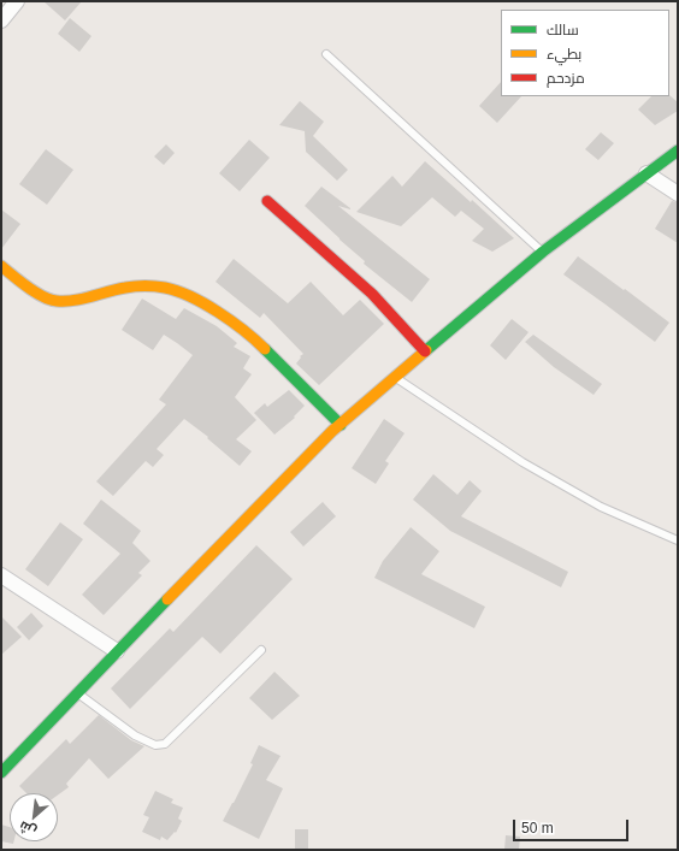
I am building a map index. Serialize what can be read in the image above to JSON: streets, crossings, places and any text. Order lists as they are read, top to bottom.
{
  "legend": ["سالك", "بطيء", "مزدحم"],
  "scale_bar": "50 m",
  "north": "bottom left"
}
